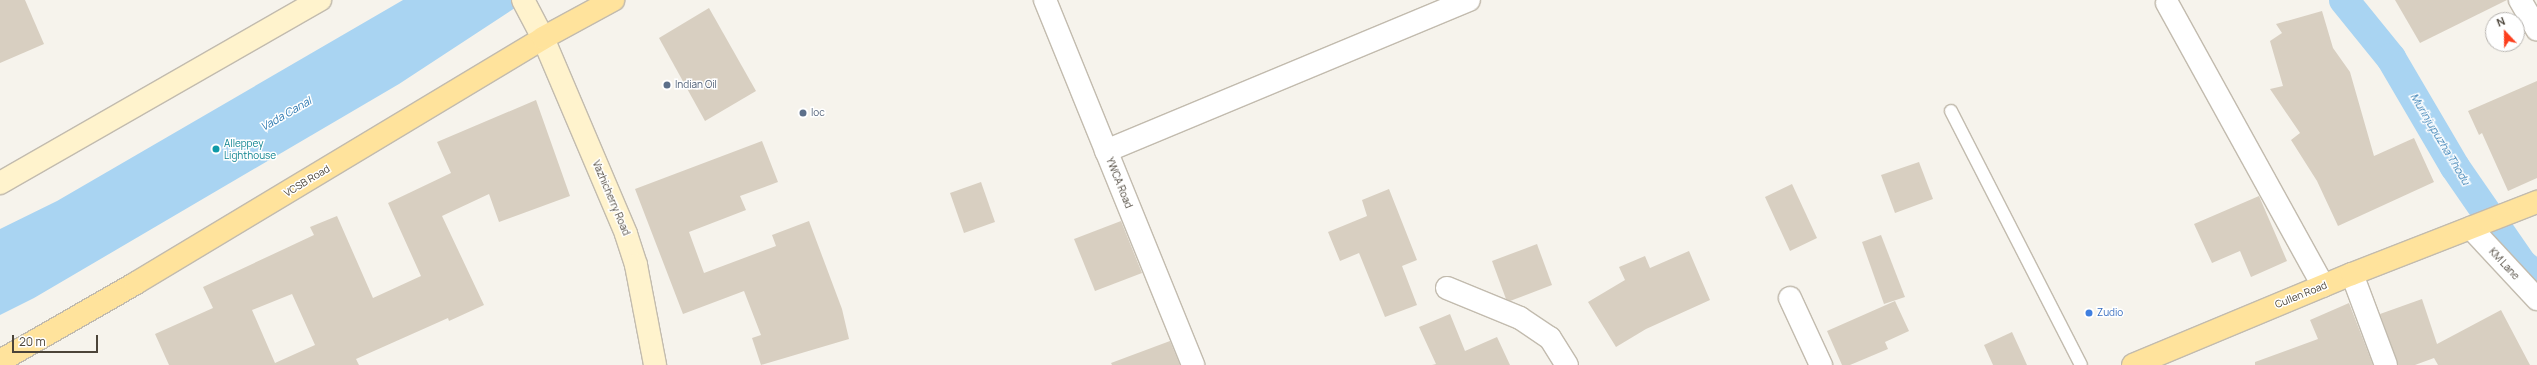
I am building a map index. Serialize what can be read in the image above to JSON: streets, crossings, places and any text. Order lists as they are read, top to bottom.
{
  "streets": {
    "main road": ["VCSB Road", "Vazhicherry Road", "Cullen Road"],
    "street": ["YWCA Road", "KM Lane"]
  },
  "crossings": [
    ["VCSB Road", "Vazhicherry Road"],
    ["KM Lane", "Cullen Road"]
  ],
  "water": ["Vada Canal", "Murinjupuzha Thodu"],
  "places": [
    "Indian Oil",
    "Ioc",
    "Alleppey Lighthouse",
    "Zudio"
  ],
  "scale_bar": "20 m",
  "north": "top"
}
